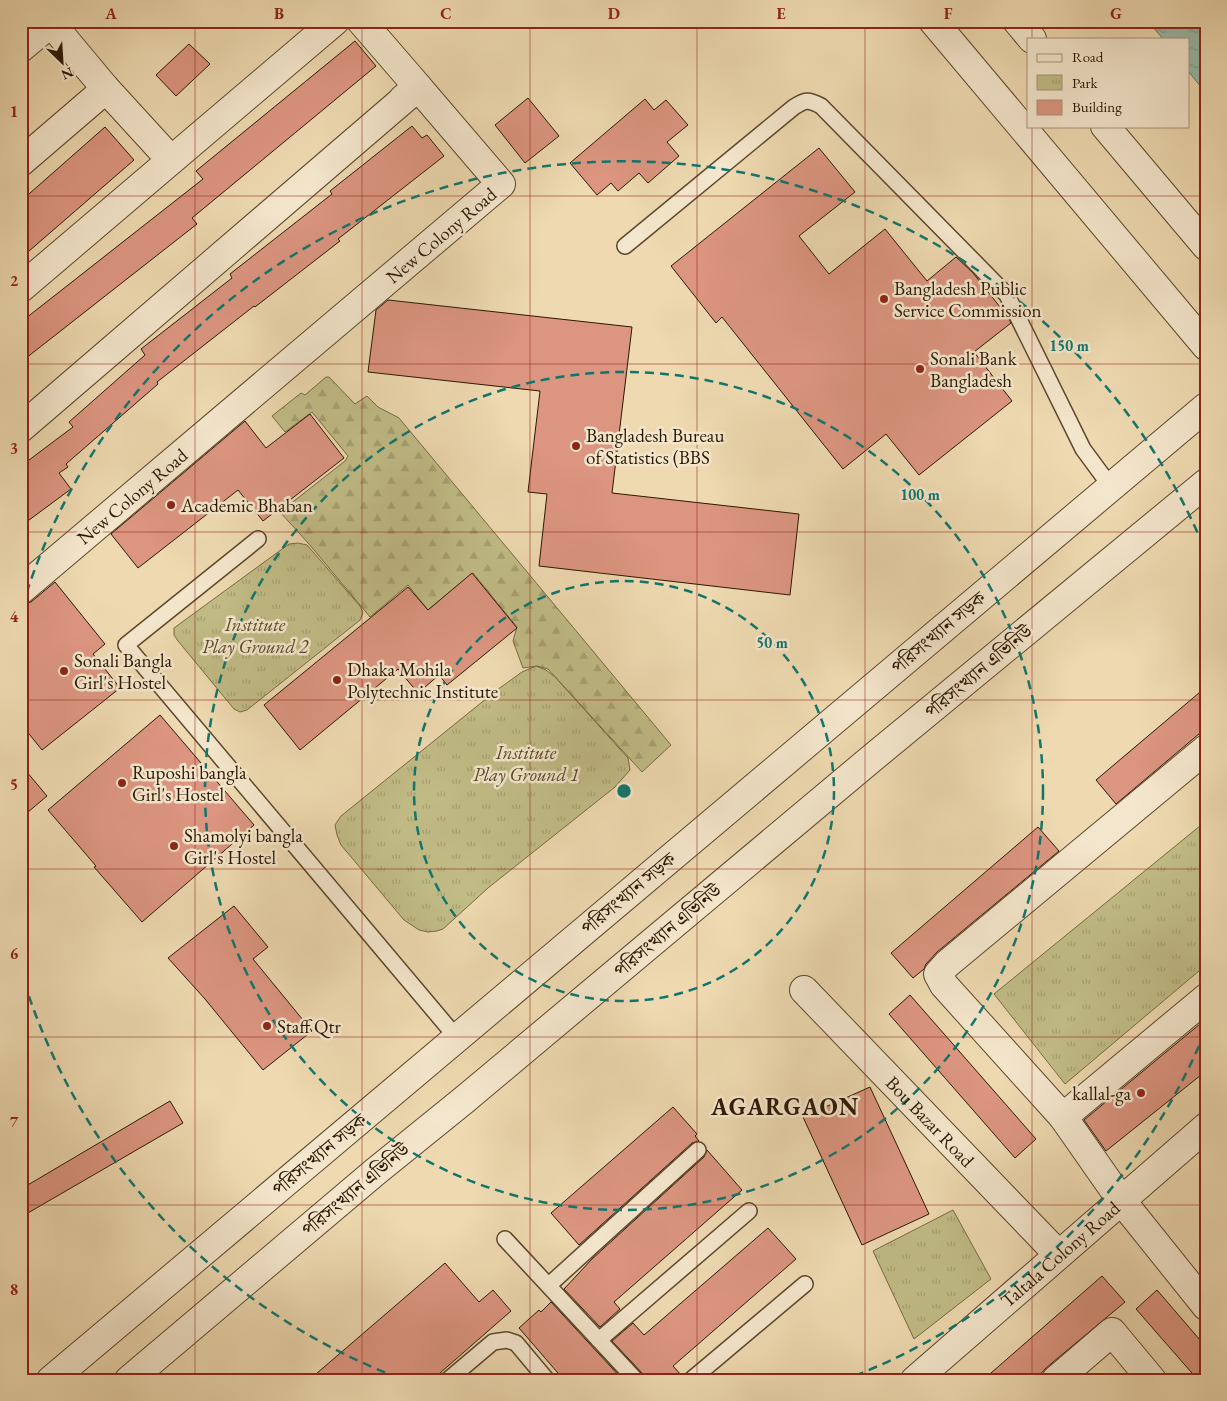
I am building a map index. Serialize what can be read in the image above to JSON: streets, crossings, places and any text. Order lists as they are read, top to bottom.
{
  "streets": {
    "street": [
      "New Colony Road",
      "পরিসংখ্যান সড়ক",
      "পরিসংখ্যান এভিনিউ",
      "Bou Bazar Road",
      "Taltala Colony Road"
    ]
  },
  "crossings": [
    ["Bou Bazar Road", "Taltala Colony Road"]
  ],
  "districts": ["AGARGAON"],
  "parks": ["Institute Play Ground 2", "Institute Play Ground 1"],
  "places": [
    "Bangladesh Public Service Commission",
    "Sonali Bank Bangladesh",
    "Bangladesh Bureau of Statistics (BBS",
    "Academic Bhaban",
    "Sonali Bangla Girl's Hostel",
    "Dhaka Mohila Polytechnic Institute",
    "Ruposhi bangla Girl's Hostel",
    "Shamolyi bangla Girl's Hostel",
    "Staff Qtr",
    "kallal-ga"
  ],
  "legend": ["Road", "Park", "Building"],
  "north": "bottom right",
  "grid": {
    "columns": [
      "A",
      "B",
      "C",
      "D",
      "E",
      "F",
      "G"
    ],
    "rows": [
      "1",
      "2",
      "3",
      "4",
      "5",
      "6",
      "7",
      "8"
    ]
  },
  "rings": ["150 m", "100 m", "50 m"]
}
